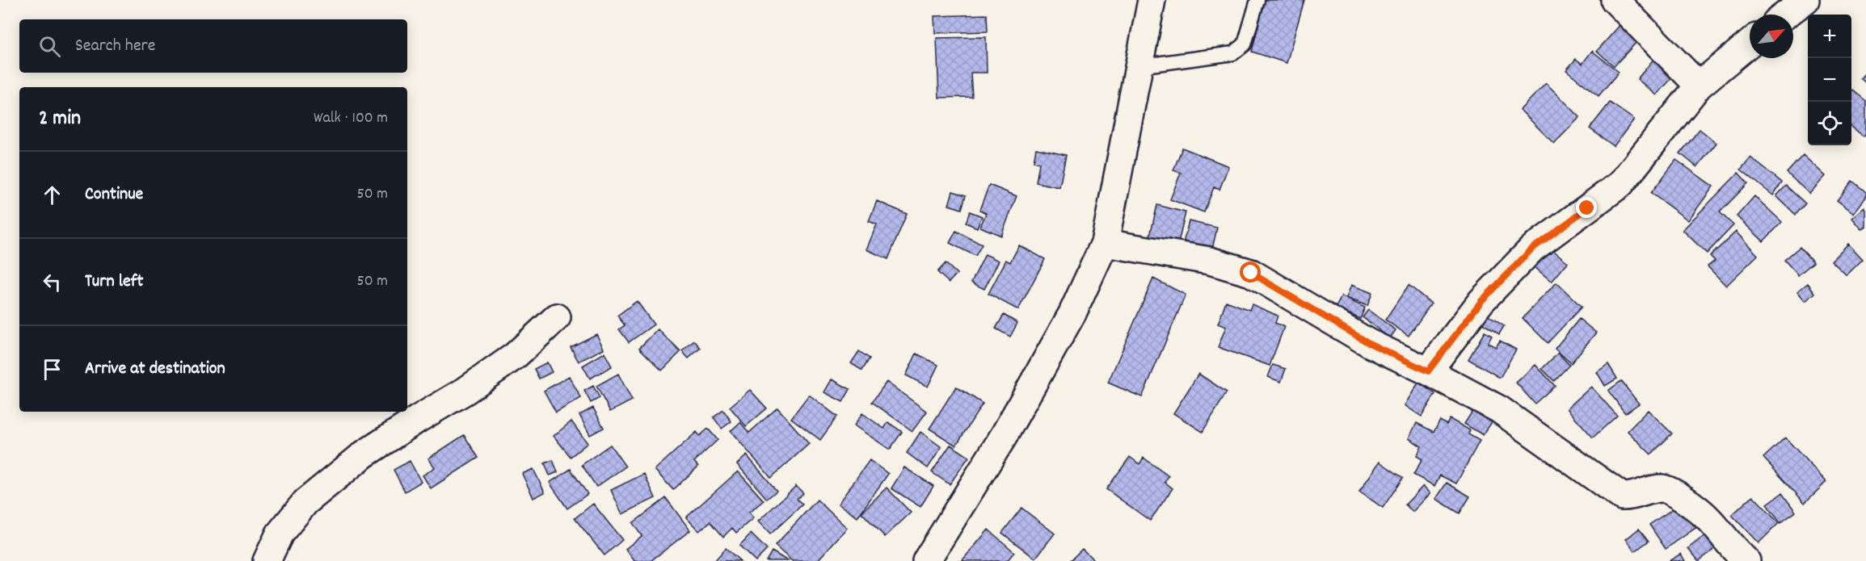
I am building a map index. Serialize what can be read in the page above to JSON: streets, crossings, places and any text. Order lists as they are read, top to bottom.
{
  "north": "top right",
  "page": {
    "map_buttons": ["+", "−"],
    "search": "Search here",
    "heading": ["2 min", "Walk · 100 m"],
    "list": [
      ["Continue", "50 m"],
      ["Turn left", "50 m"],
      "Arrive at destination"
    ]
  }
}
